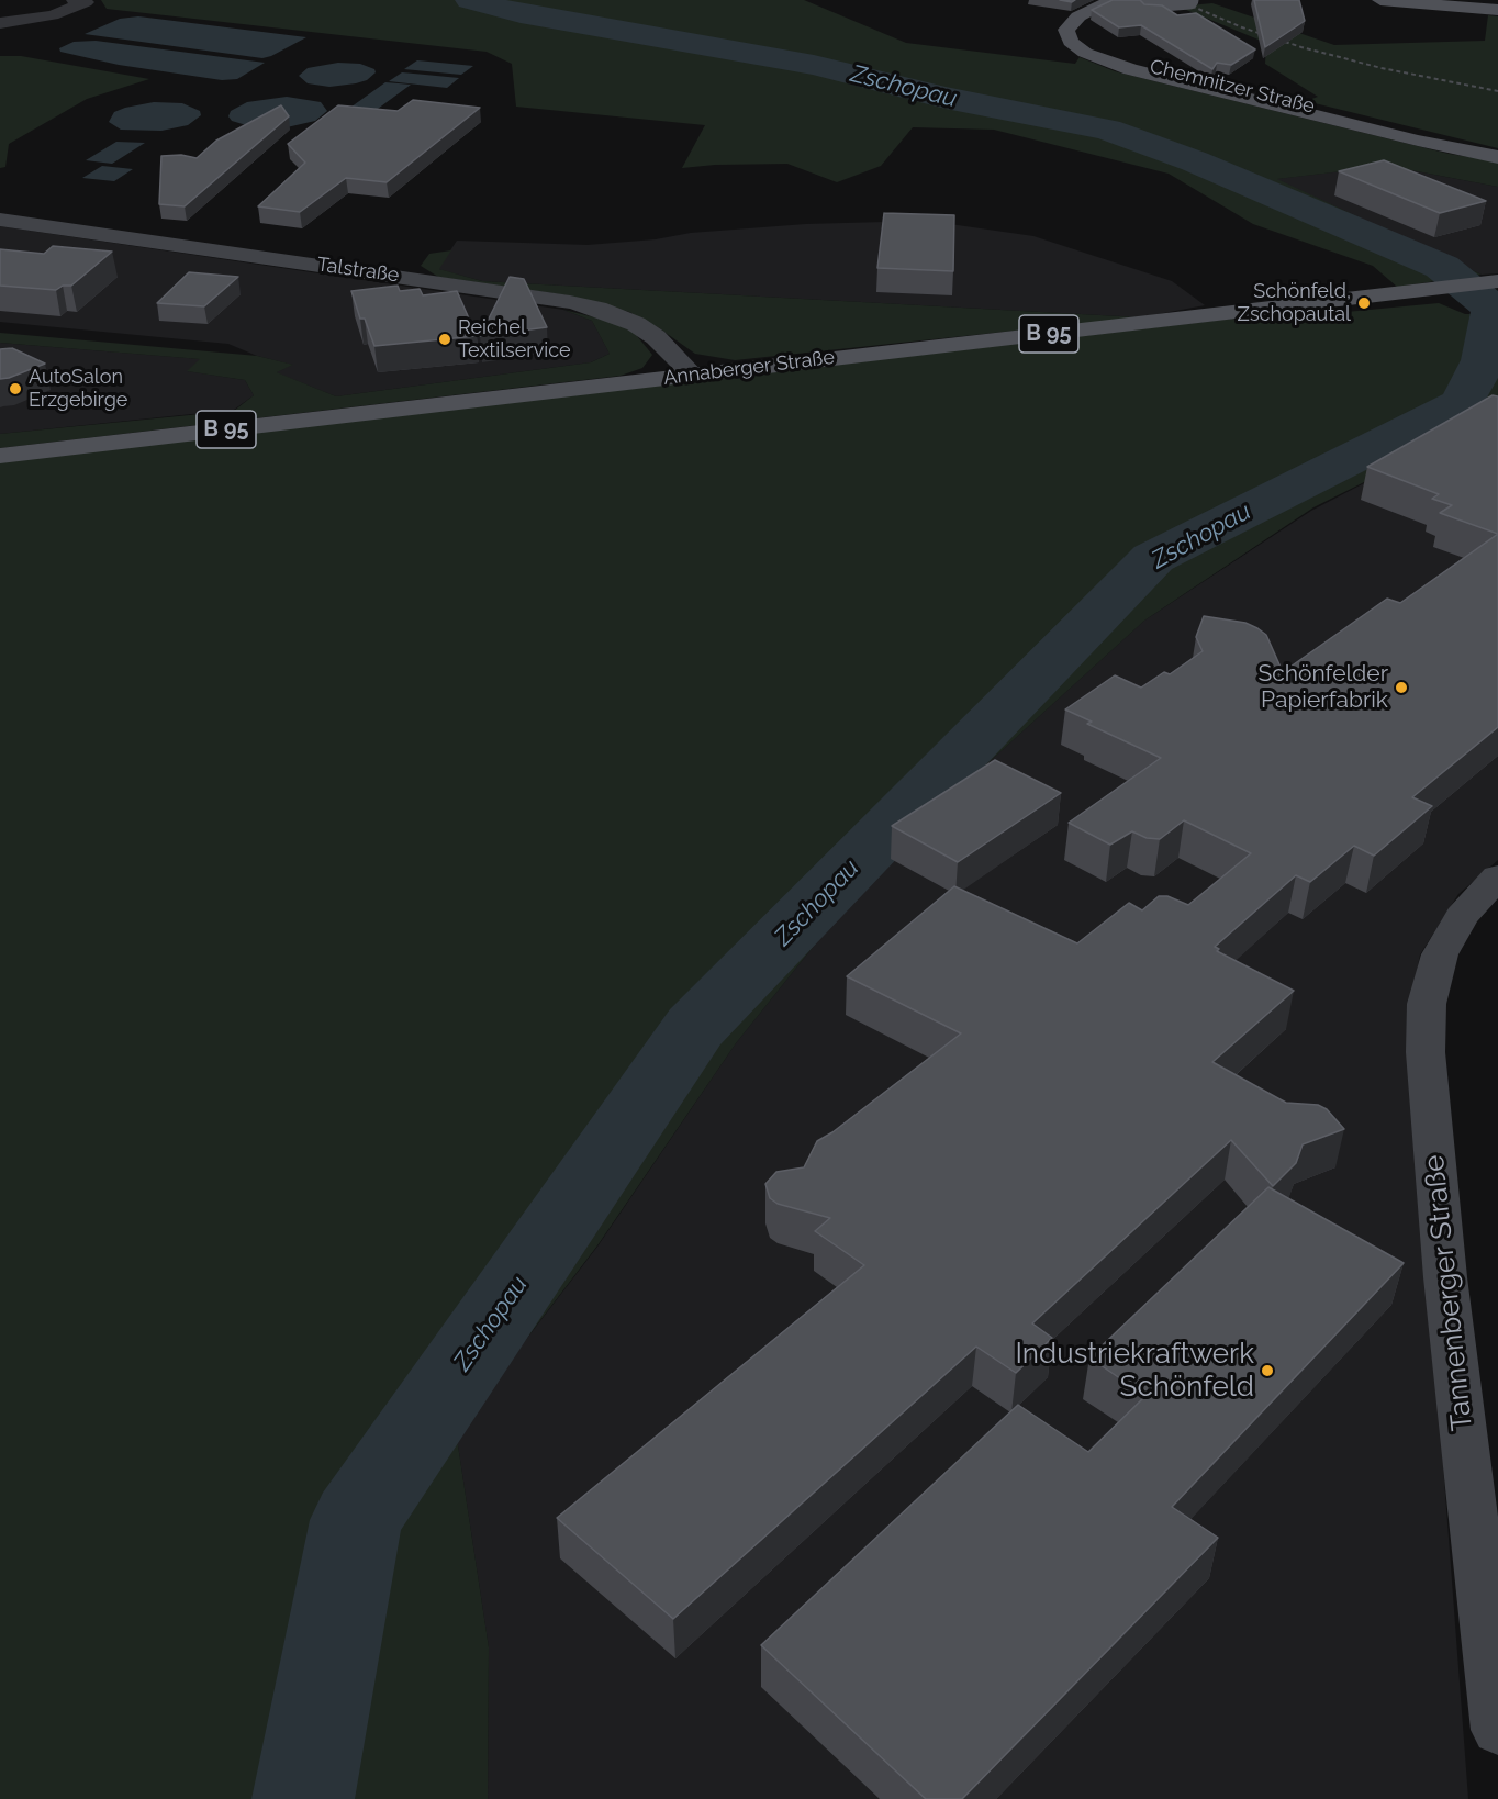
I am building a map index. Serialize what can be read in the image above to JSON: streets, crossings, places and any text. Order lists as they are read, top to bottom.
{
  "streets": {
    "main road": [
      "Chemnitzer Straße",
      "Talstraße",
      "B 95",
      "Annaberger Straße",
      "Tannenberger Straße"
    ]
  },
  "crossings": [
    ["Talstraße", "Annaberger Straße"]
  ],
  "water": ["Zschopau"],
  "places": [
    "Schönfeld, Zschopautal",
    "Reichel Textilservice",
    "AutoSalon Erzgebirge",
    "Schönfelder Papierfabrik",
    "Industriekraftwerk Schönfeld"
  ]
}
